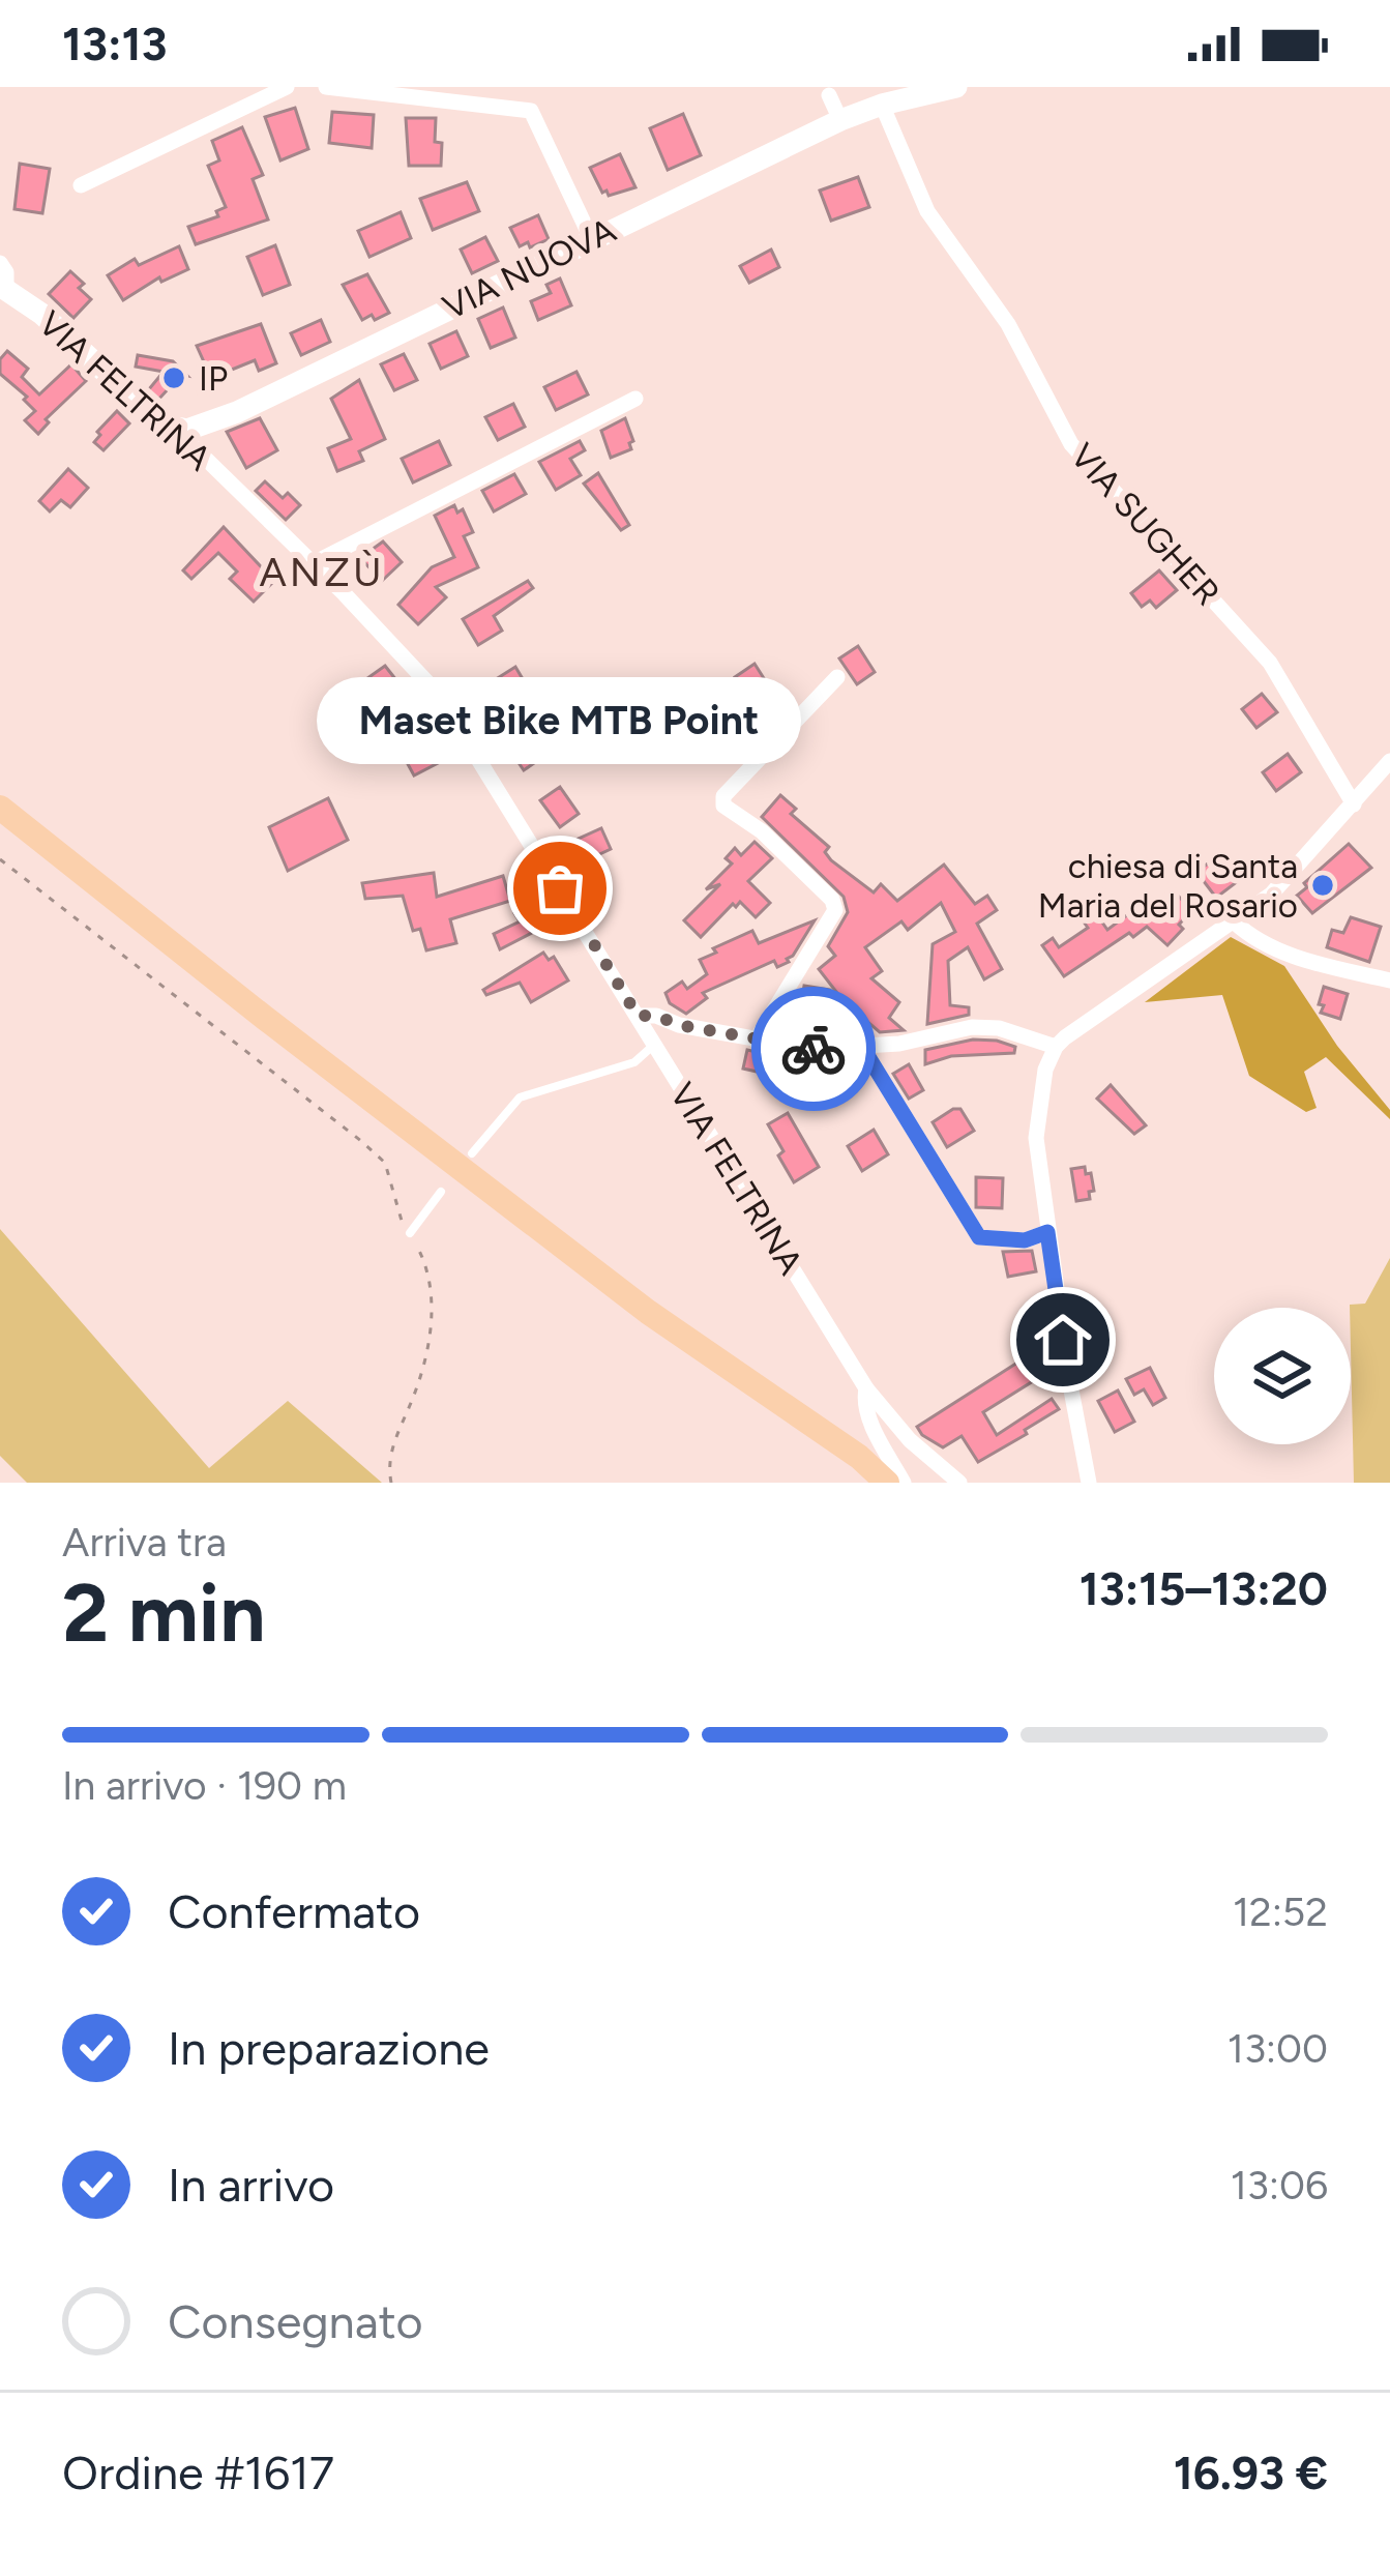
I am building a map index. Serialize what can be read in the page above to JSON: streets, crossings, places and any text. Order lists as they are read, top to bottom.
{
  "streets": {
    "street": ["VIA NUOVA", "VIA FELTRINA", "VIA SUGHER"]
  },
  "crossings": [
    ["VIA NUOVA", "VIA FELTRINA"],
    ["VIA NUOVA", "VIA SUGHER"]
  ],
  "districts": ["ANZÙ"],
  "places": ["IP", "chiesa di Santa Maria del Rosario", "Maset Bike MTB Point"],
  "page": {
    "status": "13:13",
    "bubble": "Maset Bike MTB Point",
    "heading": ["2 min", "Arriva tra", "13:15–13:20"],
    "panel": ["Ordine #1617", "16.93 €"],
    "bar": "In arrivo · 190 m",
    "list": [
      ["Confermato", "12:52"],
      ["In preparazione", "13:00"],
      ["In arrivo", "13:06"],
      "Consegnato"
    ]
  }
}
